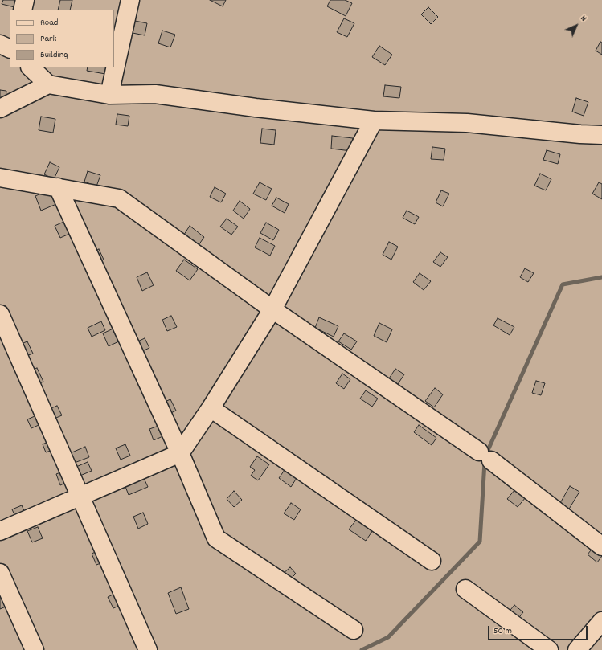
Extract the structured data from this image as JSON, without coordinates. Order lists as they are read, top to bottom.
{
  "legend": ["Road", "Park", "Building"],
  "scale_bar": "50 m",
  "north": "top right"
}
